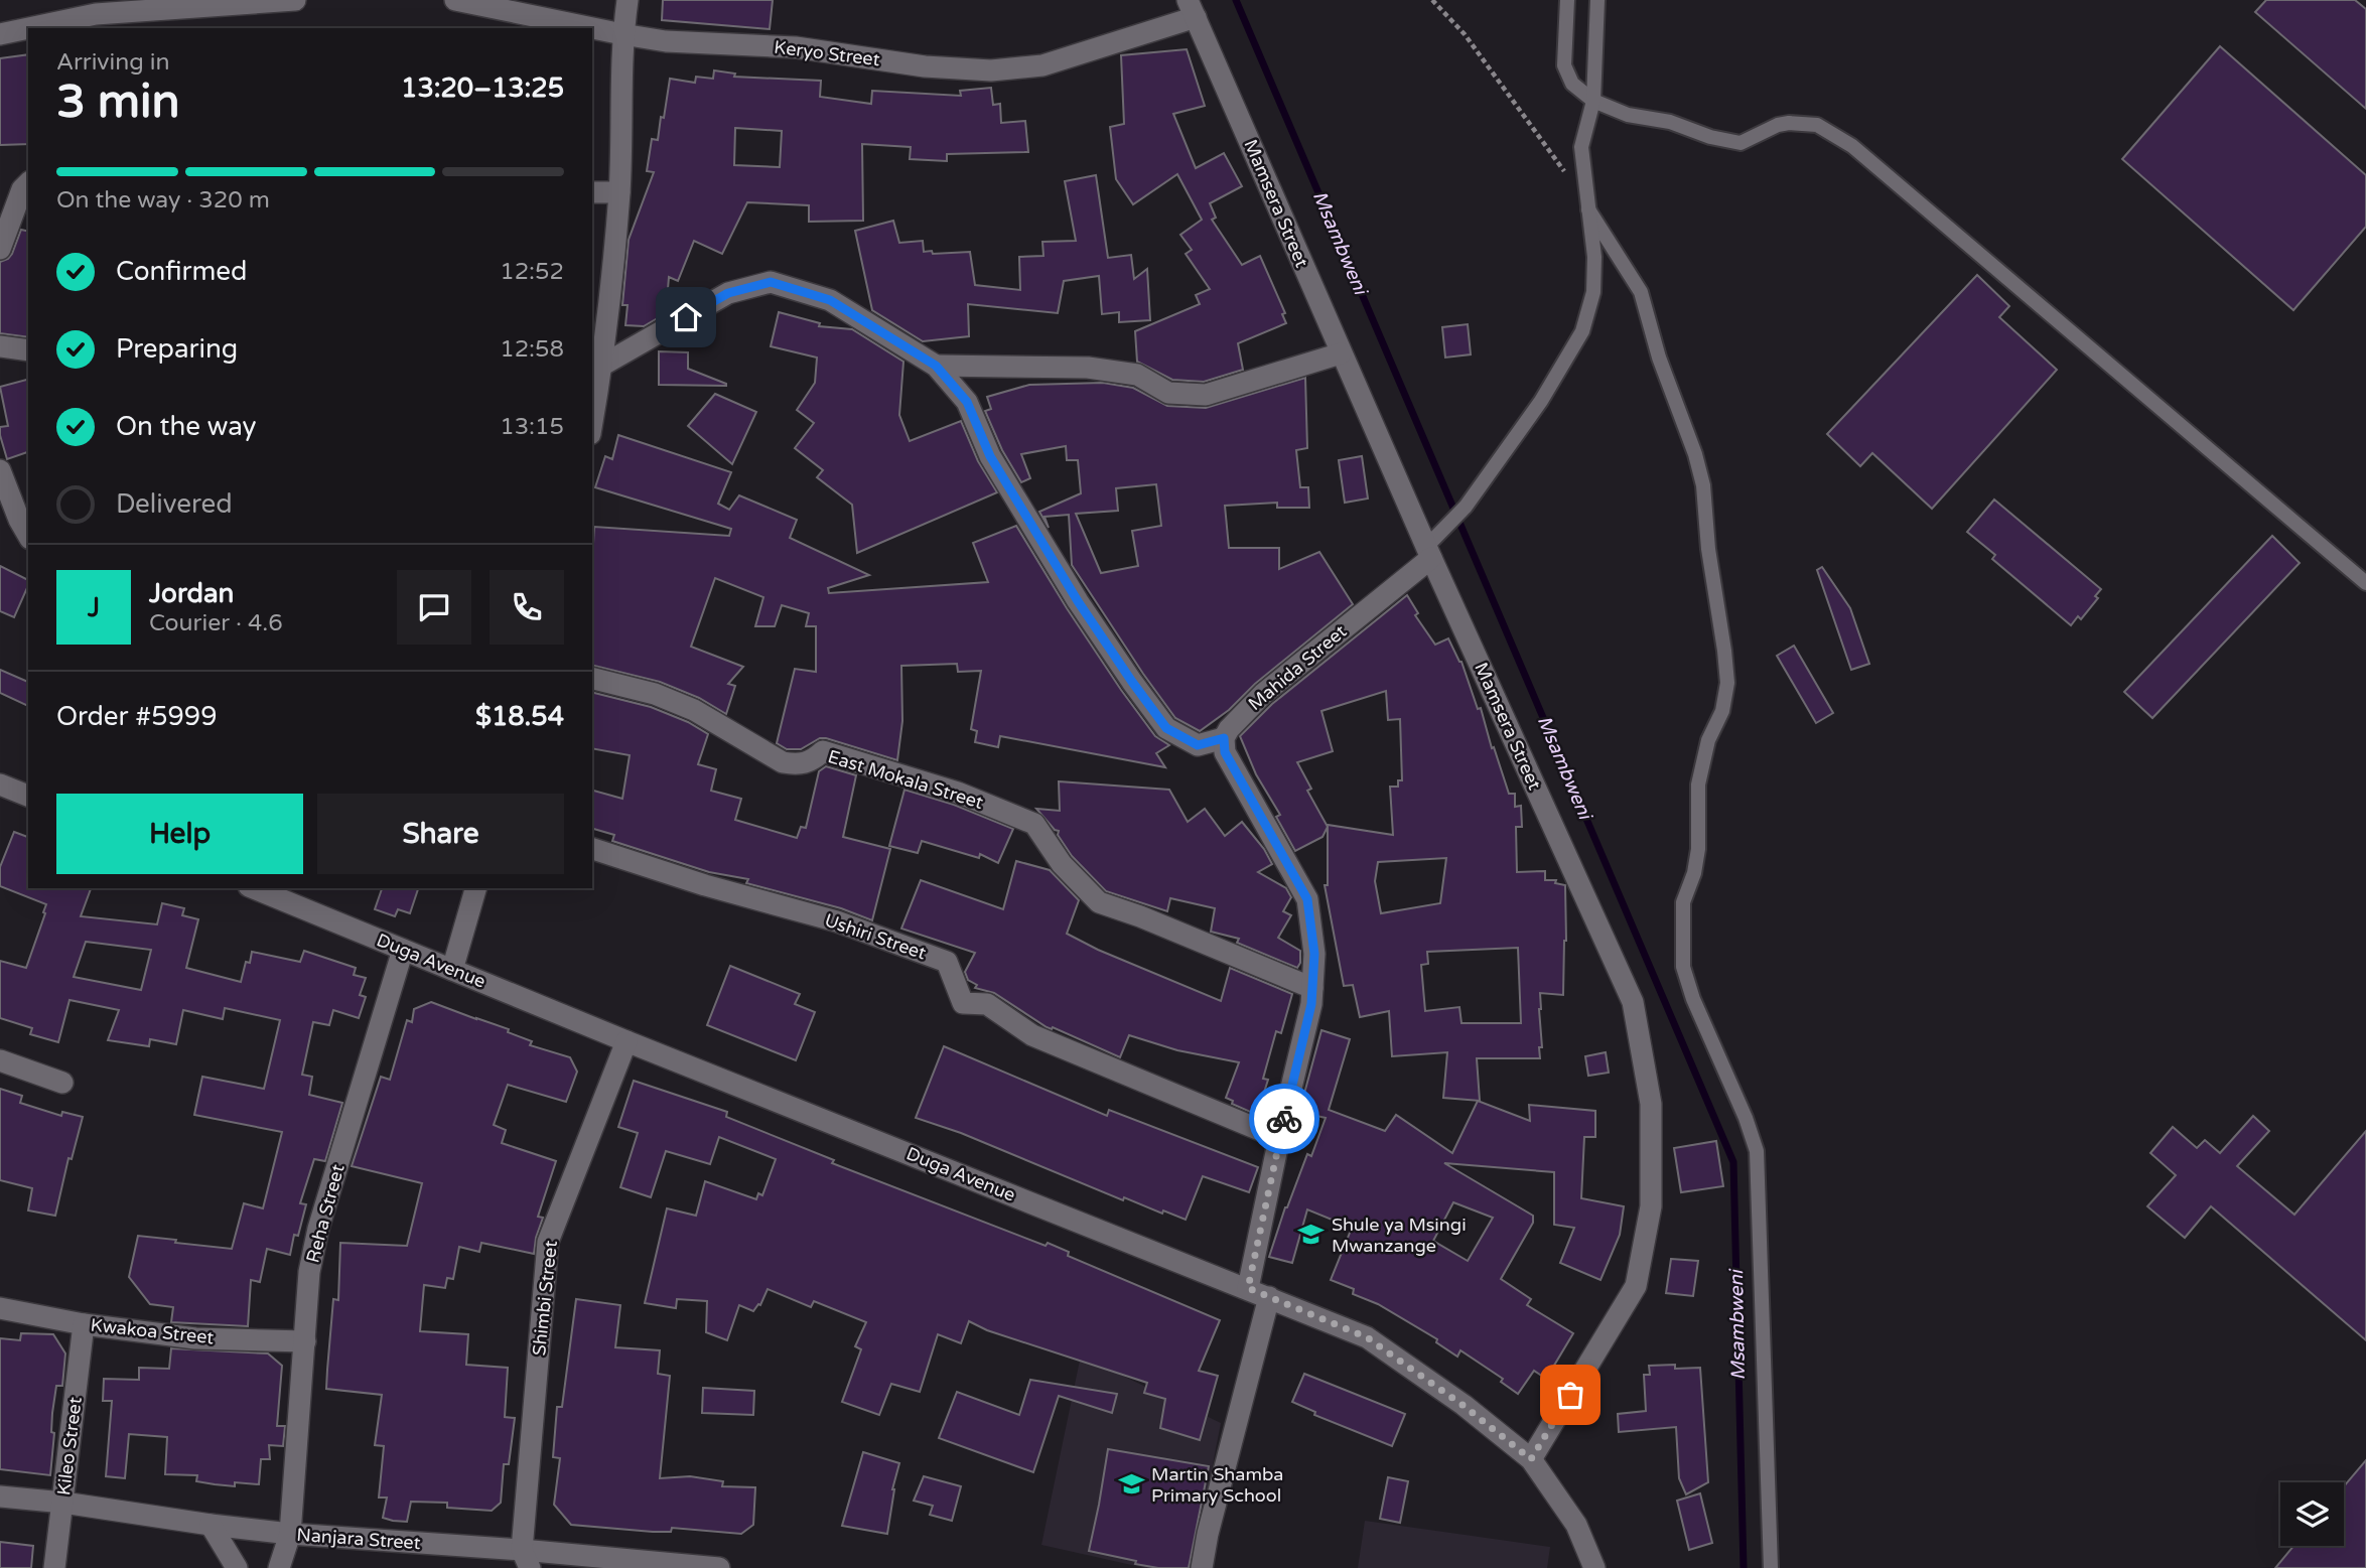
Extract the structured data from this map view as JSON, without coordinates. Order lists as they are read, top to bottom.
{
  "streets": {
    "street": [
      "Keryo Street",
      "Mamsera Street",
      "Mahida Street",
      "East Mokala Street",
      "Ushiri Street",
      "Duga Avenue",
      "Reha Street",
      "Shimbi Street",
      "Kwakoa Street",
      "Kileo Street",
      "Nanjara Street"
    ]
  },
  "crossings": [
    ["Keryo Street", "Mamsera Street"],
    ["Mamsera Street", "Mahida Street"],
    ["Mamsera Street", "Duga Avenue"],
    ["Duga Avenue", "Reha Street"],
    ["Duga Avenue", "Shimbi Street"],
    ["Reha Street", "Kwakoa Street"],
    ["Reha Street", "Nanjara Street"],
    ["Shimbi Street", "Nanjara Street"],
    ["Kwakoa Street", "Kileo Street"],
    ["Kileo Street", "Nanjara Street"]
  ],
  "water": ["Msambweni"],
  "places": {
    "school or university": ["Shule ya Msingi Mwanzange", "Martin Shamba Primary School"]
  },
  "page": {
    "heading": ["3 min", "Arriving in", "13:20–13:25"],
    "panel": [
      "Jordan",
      "Courier · 4.6",
      "Order #5999",
      "$18.54"
    ],
    "bar": "On the way · 320 m",
    "list": [
      ["Confirmed", "12:52"],
      ["Preparing", "12:58"],
      ["On the way", "13:15"],
      "Delivered"
    ],
    "round": "J",
    "buttons": ["Help", "Share"]
  }
}
